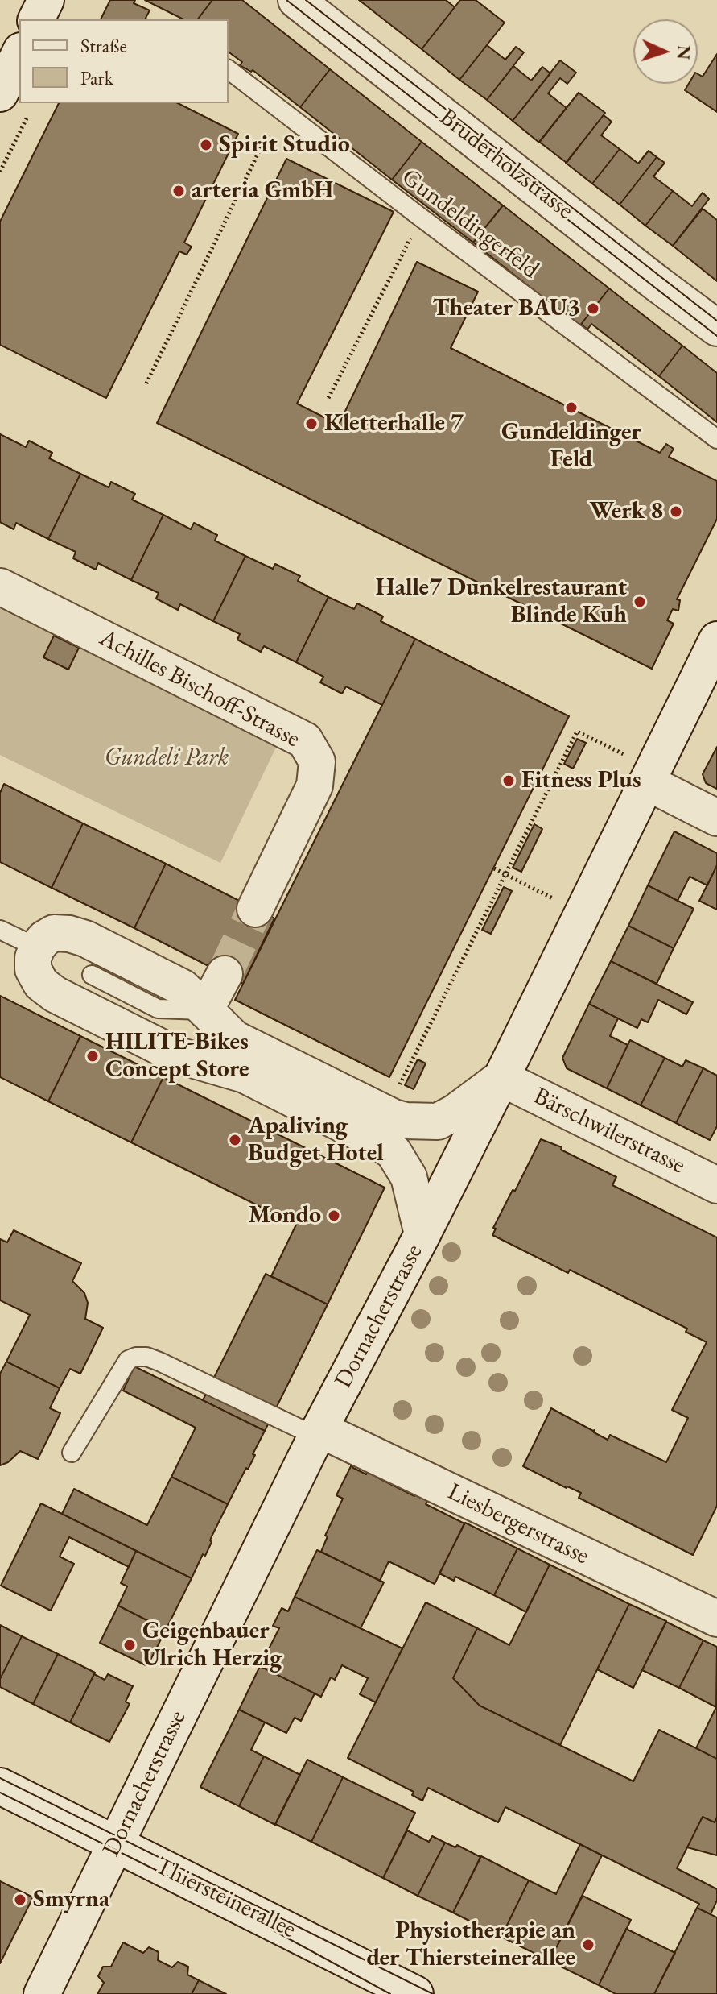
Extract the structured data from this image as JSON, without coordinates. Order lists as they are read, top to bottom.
{
  "streets": {
    "street": [
      "Bruderholzstrasse",
      "Achilles Bischoff-Strasse",
      "Bärschwilerstrasse",
      "Dornacherstrasse",
      "Liesbergerstrasse",
      "Thiersteinerallee"
    ],
    "lane": ["Gundeldingerfeld"]
  },
  "crossings": [
    ["Bärschwilerstrasse", "Dornacherstrasse"],
    ["Dornacherstrasse", "Liesbergerstrasse"],
    ["Dornacherstrasse", "Thiersteinerallee"]
  ],
  "parks": ["Gundeli Park"],
  "places": [
    "Spirit Studio",
    "arteria GmbH",
    "Theater BAU3",
    "Gundeldinger Feld",
    "Kletterhalle 7",
    "Werk 8",
    "Halle7 Dunkelrestaurant Blinde Kuh",
    "Fitness Plus",
    "HILITE-Bikes Concept Store",
    "Apaliving Budget Hotel",
    "Mondo",
    "Geigenbauer Ulrich Herzig",
    "Smyrna",
    "Physiotherapie an der Thiersteinerallee"
  ],
  "legend": ["Straße", "Park"],
  "north": "right"
}
